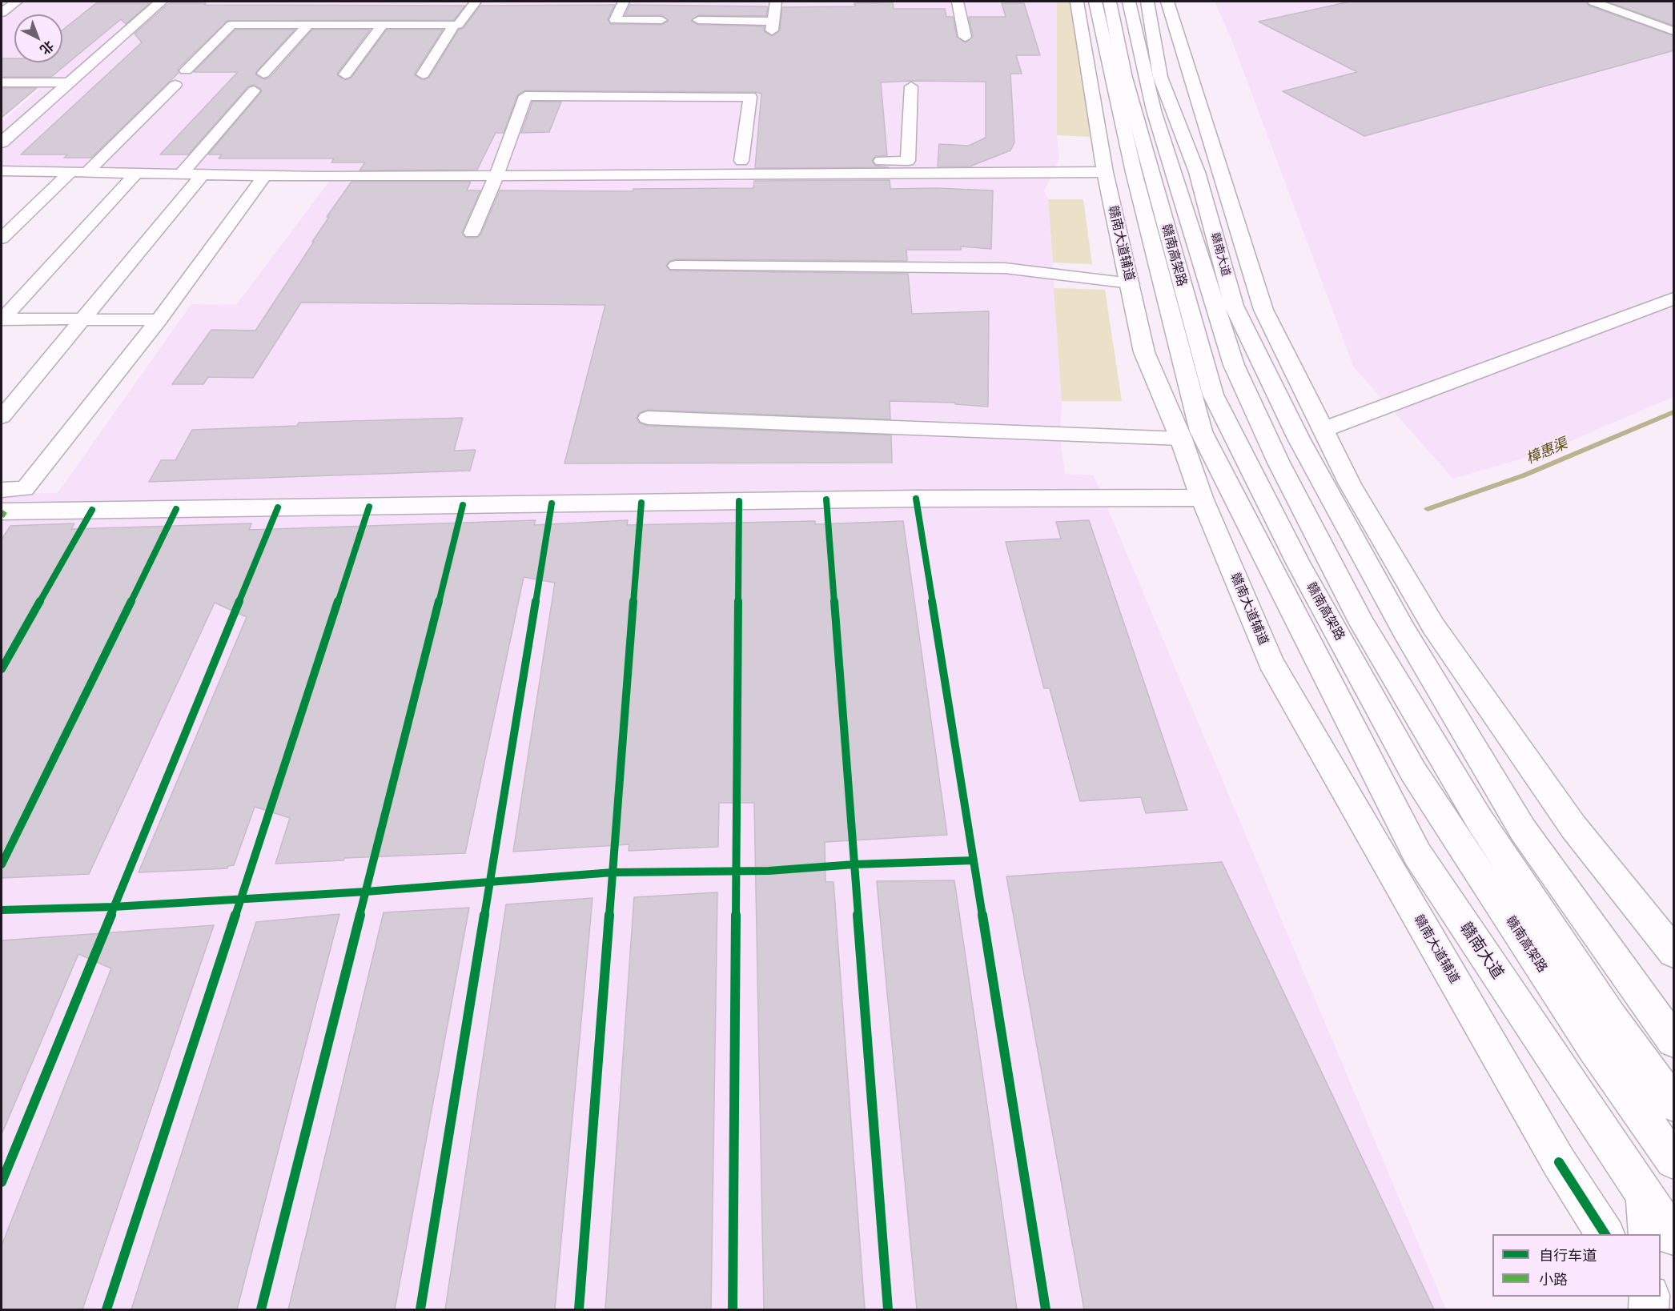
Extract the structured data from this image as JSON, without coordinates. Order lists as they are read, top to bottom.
{
  "streets": {
    "main road": ["赣南大道辅道", "赣南大道", "赣南高架路"]
  },
  "water": ["樟惠渠"],
  "legend": ["自行车道", "小路"],
  "north": "bottom right"
}
